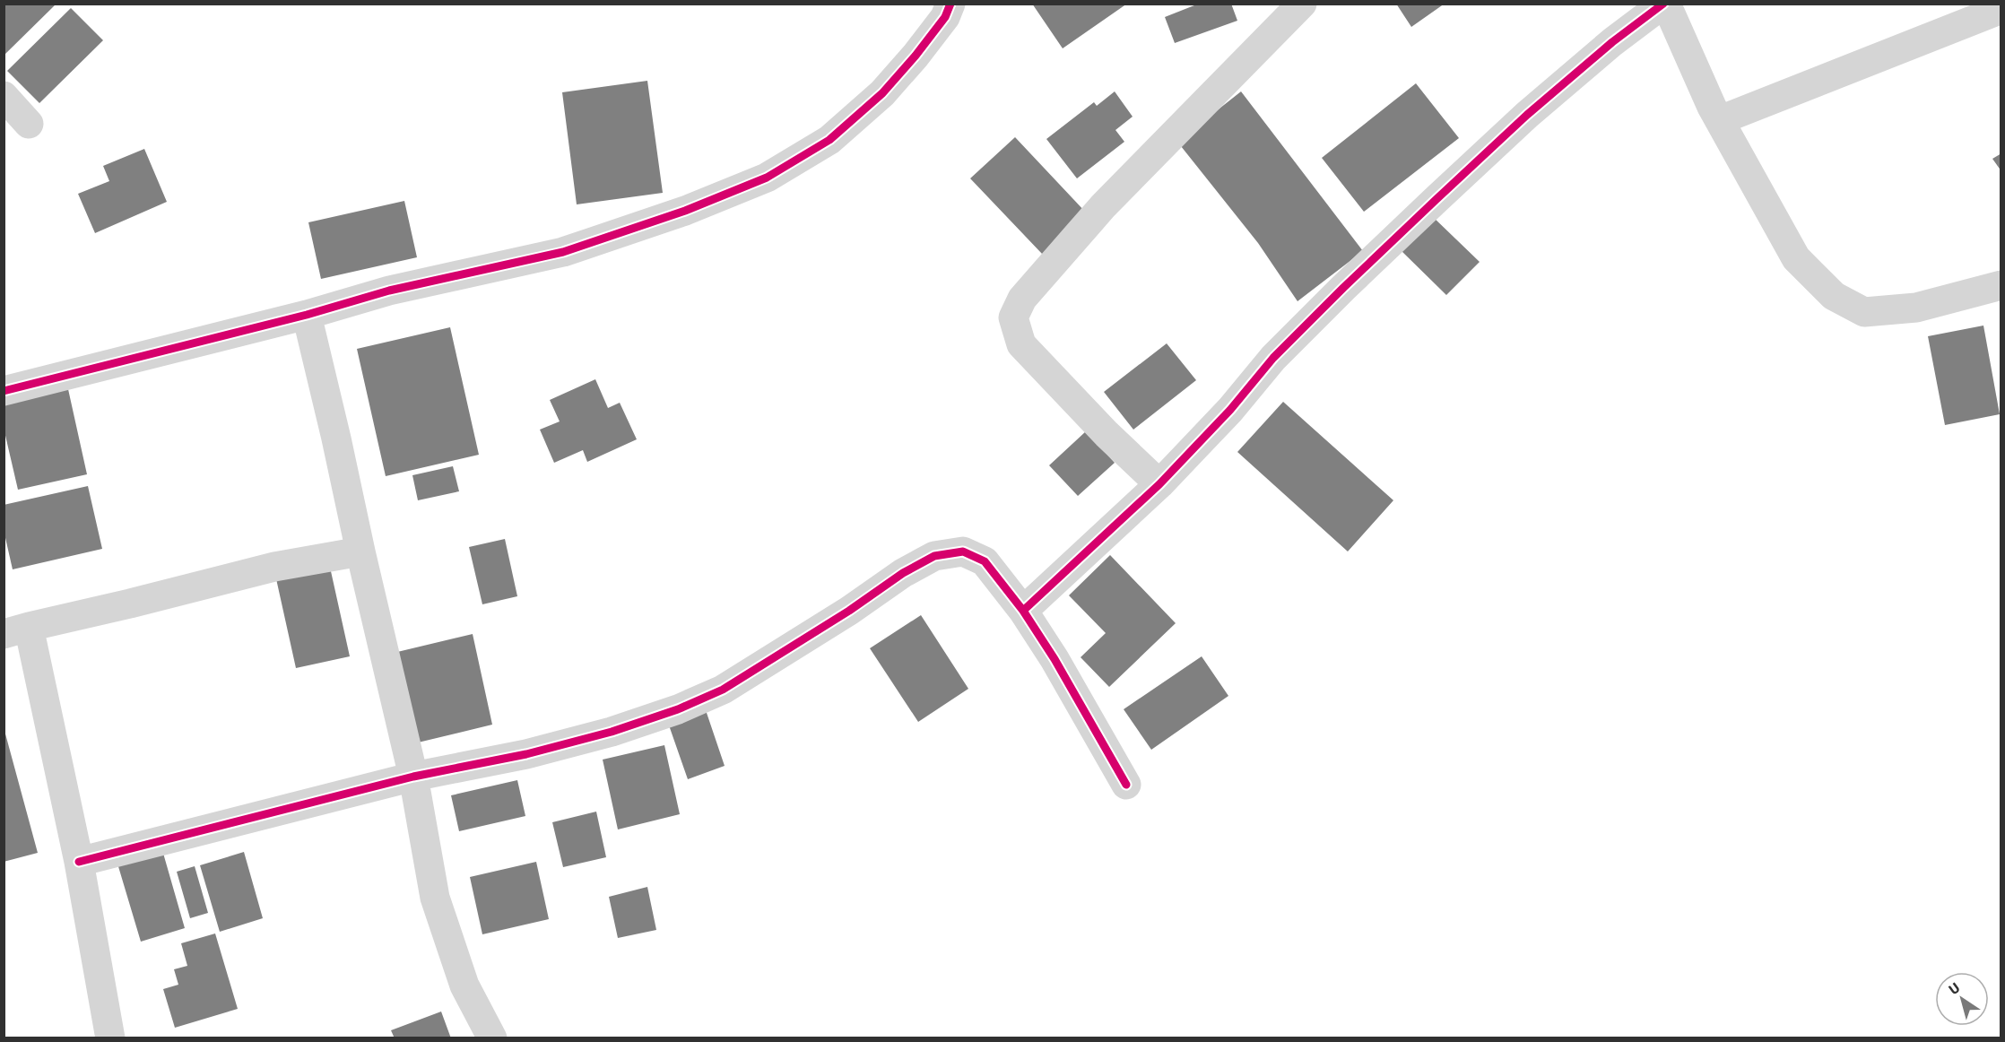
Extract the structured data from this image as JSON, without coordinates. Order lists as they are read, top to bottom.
{
  "north": "top left"
}
